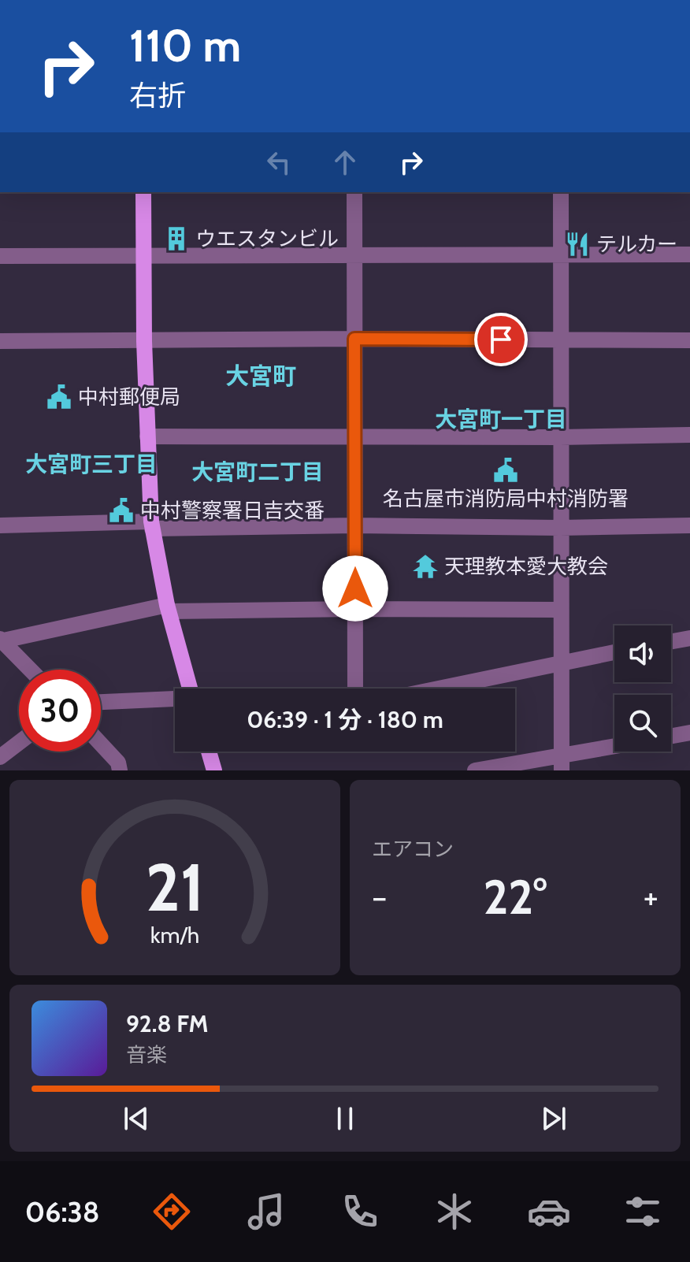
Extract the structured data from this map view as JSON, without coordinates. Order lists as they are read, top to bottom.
{
  "districts": [
    "大宮町",
    "大宮町一丁目",
    "大宮町三丁目",
    "大宮町二丁目"
  ],
  "places": {
    "building": ["ウエスタンビル"],
    "restaurant": ["テルカー"],
    "public building": ["中村郵便局", "名古屋市消防局中村消防署", "中村警察署日吉交番"],
    "temple": ["天理教本愛大教会"]
  },
  "page": {
    "turn": ["110 m", "右折"],
    "limit": "30",
    "trip": "06:39 · 1 分 · 180 m",
    "tile": "エアコン",
    "heat": ["−", "22°", "+"],
    "song": ["92.8 FM", "音楽"],
    "tabs": "06:38",
    "gauge": ["21", "km/h"]
  }
}
